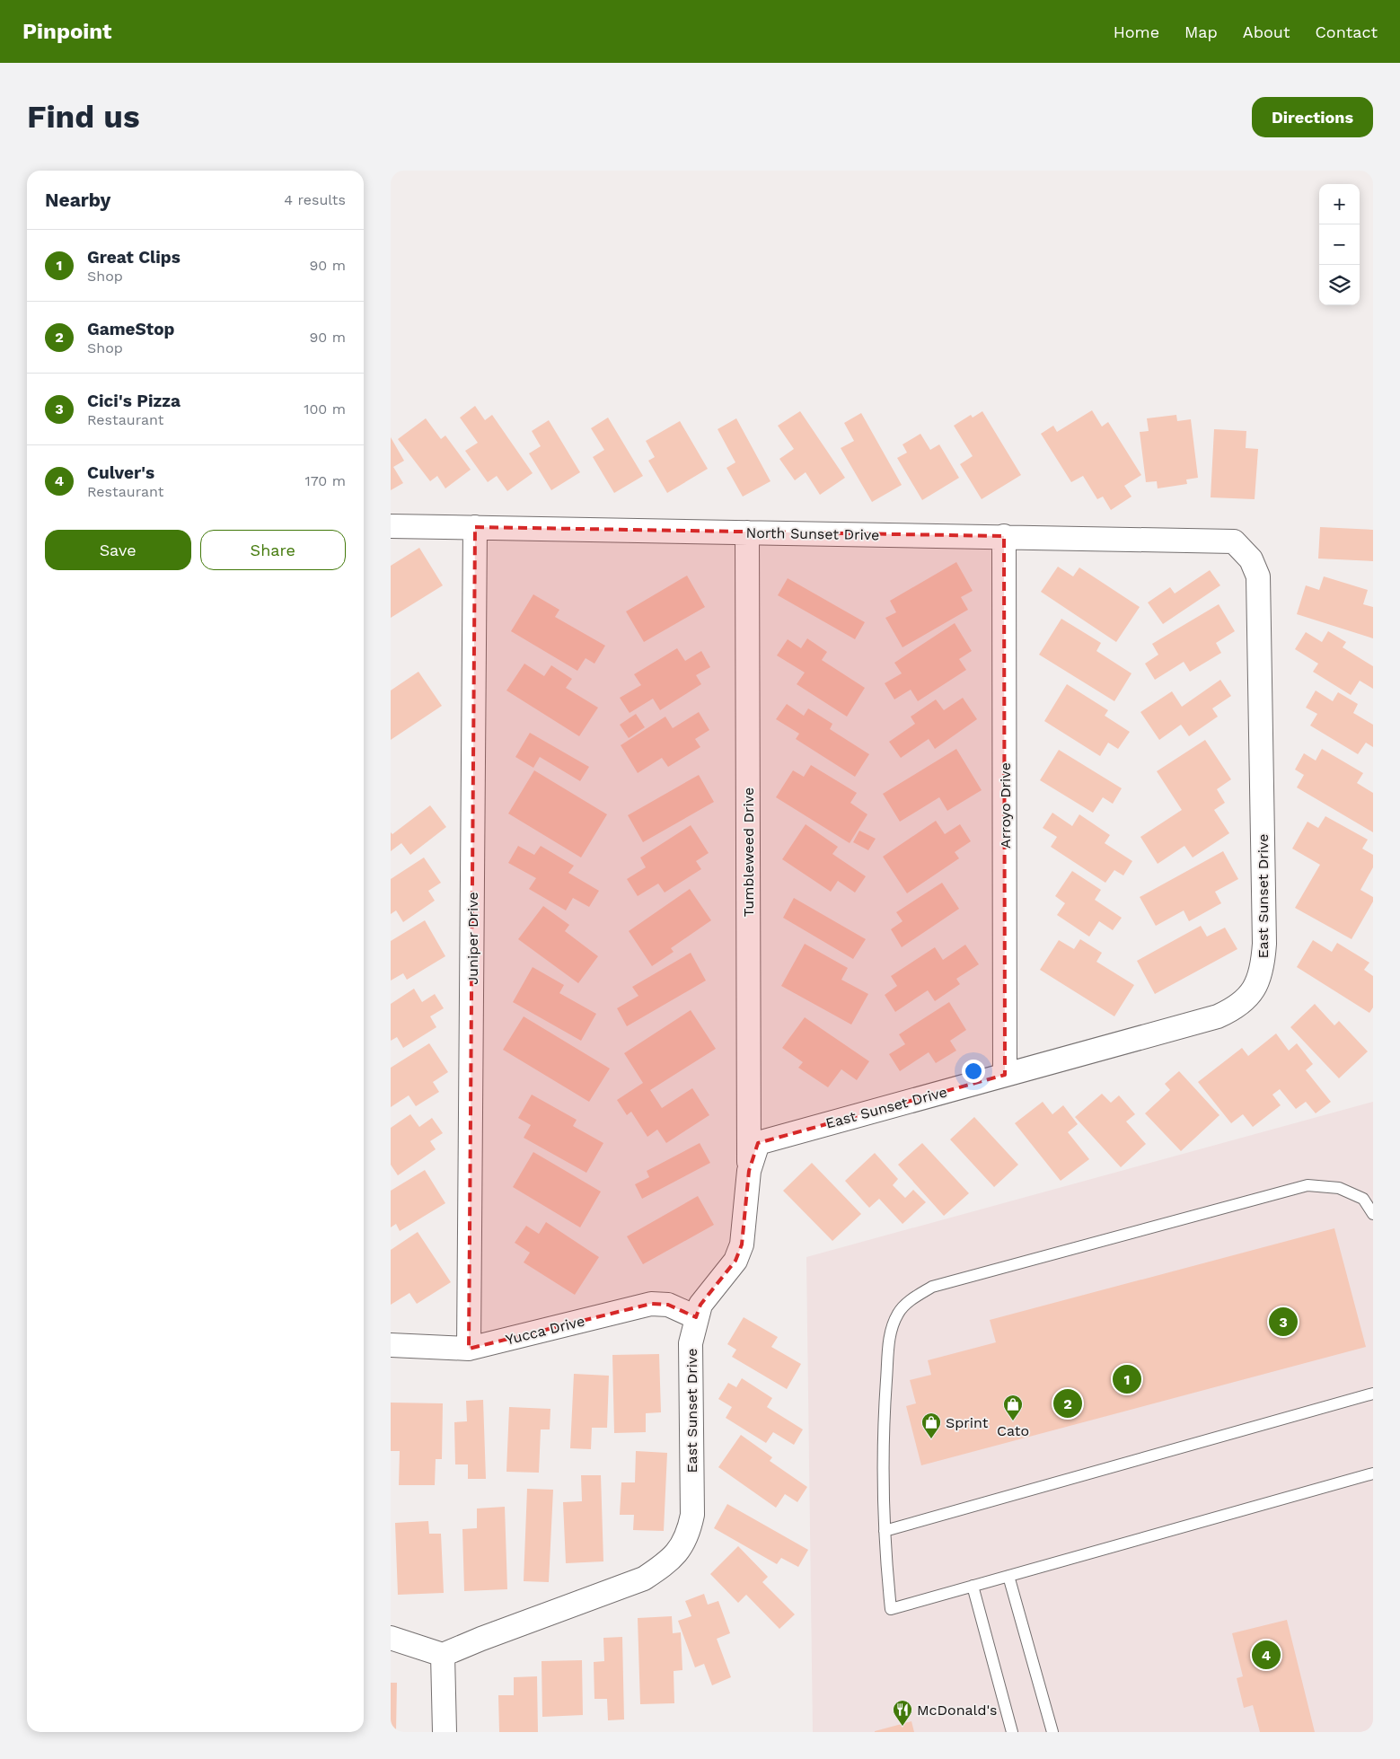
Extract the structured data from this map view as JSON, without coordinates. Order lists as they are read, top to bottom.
{
  "streets": {
    "street": [
      "North Sunset Drive",
      "Arroyo Drive",
      "Tumbleweed Drive",
      "East Sunset Drive",
      "Juniper Drive",
      "Yucca Drive"
    ]
  },
  "crossings": [
    ["North Sunset Drive", "Arroyo Drive"],
    ["North Sunset Drive", "Tumbleweed Drive"],
    ["North Sunset Drive", "East Sunset Drive"],
    ["North Sunset Drive", "Juniper Drive"],
    ["Arroyo Drive", "East Sunset Drive"],
    ["Tumbleweed Drive", "East Sunset Drive"],
    ["East Sunset Drive", "Yucca Drive"],
    ["Juniper Drive", "Yucca Drive"]
  ],
  "places": {
    "shop": ["Cato", "Sprint"],
    "restaurant": ["McDonald's"]
  },
  "page": {
    "header": "Pinpoint",
    "nav": [
      "Home",
      "Map",
      "About",
      "Contact"
    ],
    "buttons": [
      "Directions",
      ["Save", "Share"]
    ],
    "title": "Find us",
    "heading": ["Nearby", "4 results"],
    "map_buttons": ["+", "−"],
    "list": [
      {
        "mark": "1",
        "name": "Great Clips",
        "note": "Shop",
        "value": "90 m"
      },
      {
        "mark": "2",
        "name": "GameStop",
        "note": "Shop",
        "value": "90 m"
      },
      {
        "mark": "3",
        "name": "Cici's Pizza",
        "note": "Restaurant",
        "value": "100 m"
      },
      {
        "mark": "4",
        "name": "Culver's",
        "note": "Restaurant",
        "value": "170 m"
      }
    ],
    "pins": [
      "3",
      "1",
      "2",
      "4"
    ]
  }
}
